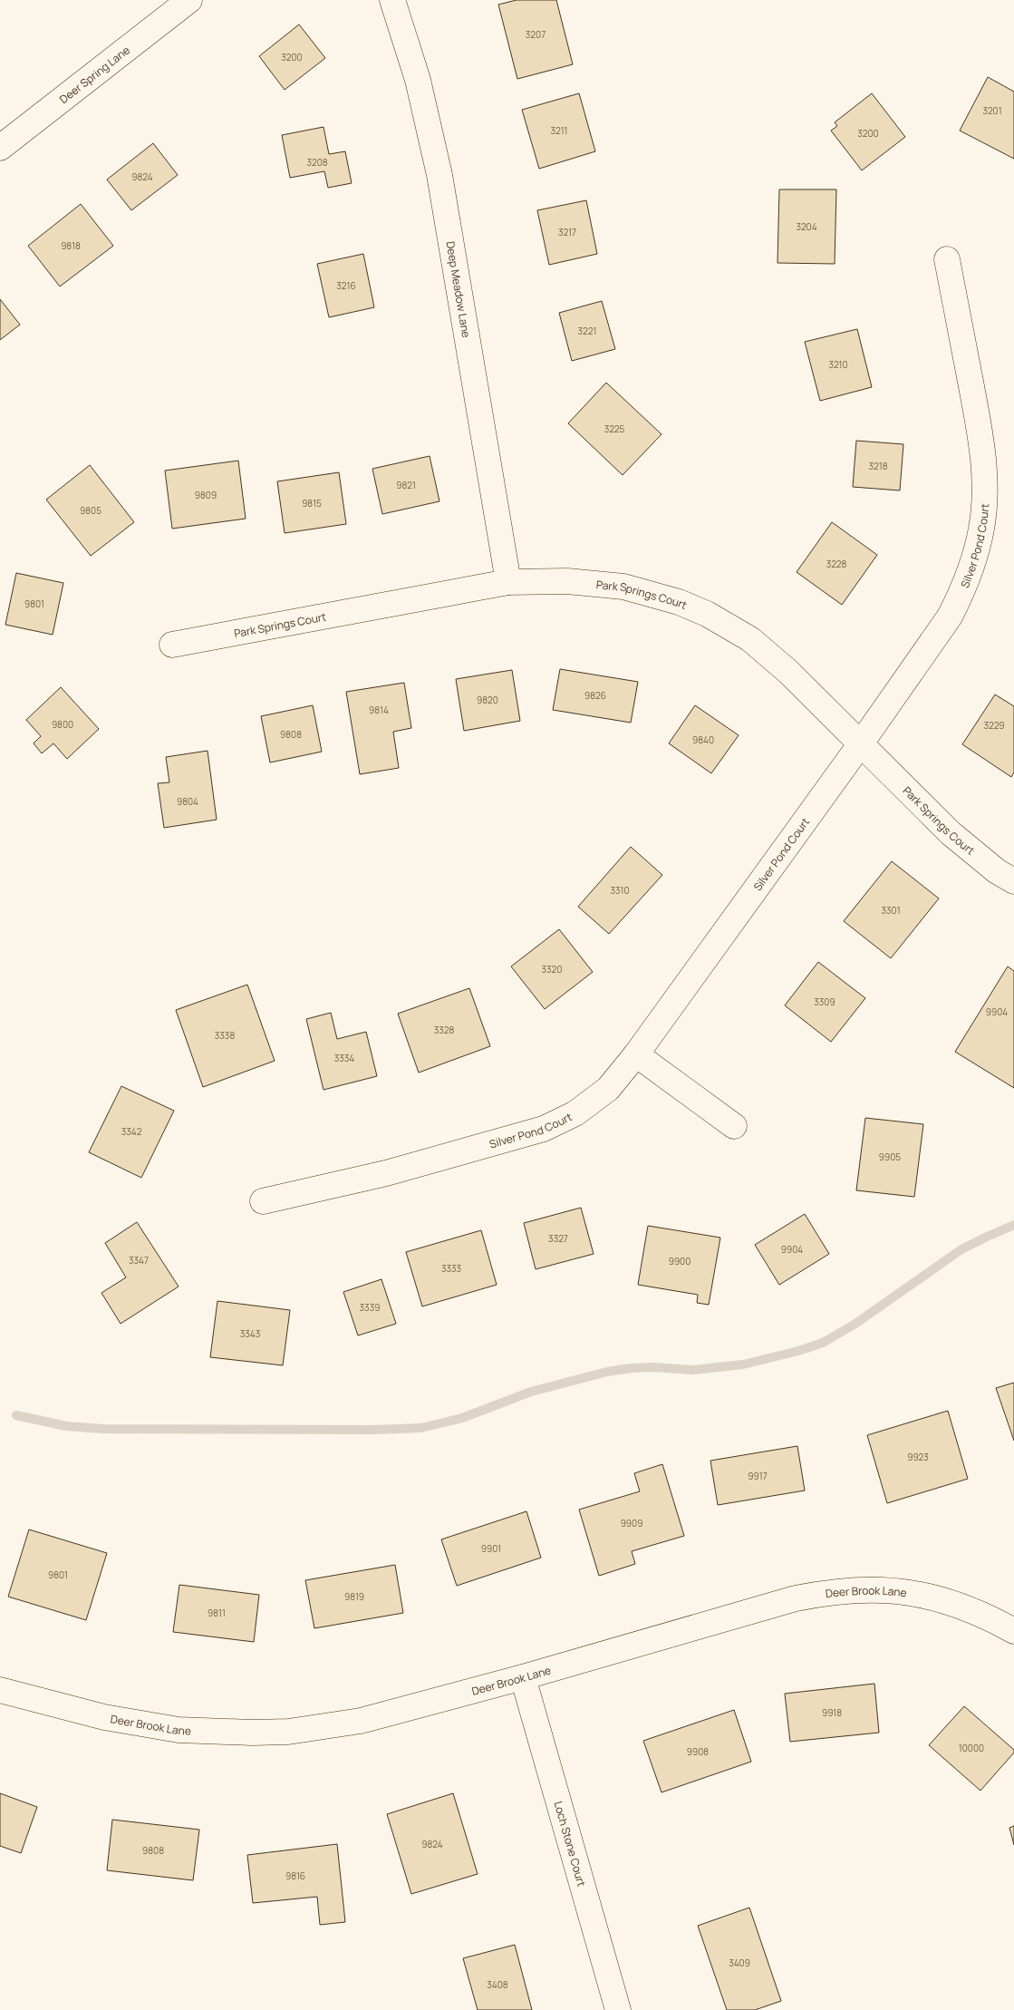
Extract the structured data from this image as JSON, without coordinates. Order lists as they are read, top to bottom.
{
  "streets": {
    "street": [
      "Deer Spring Lane",
      "Deep Meadow Lane",
      "Silver Pond Court",
      "Park Springs Court",
      "Deer Brook Lane",
      "Loch Stone Court"
    ]
  },
  "crossings": [
    ["Deep Meadow Lane", "Park Springs Court"],
    ["Silver Pond Court", "Park Springs Court"],
    ["Deer Brook Lane", "Loch Stone Court"]
  ],
  "house_numbers": [
    "3207",
    "3200",
    "3201",
    "3211",
    "3200",
    "3208",
    "9824",
    "3204",
    "3217",
    "9818",
    "3216",
    "3221",
    "3210",
    "3225",
    "3218",
    "9821",
    "9809",
    "9815",
    "9805",
    "3228",
    "9801",
    "9826",
    "9820",
    "9814",
    "9800",
    "3229",
    "9808",
    "9840",
    "9804",
    "3310",
    "3301",
    "3320",
    "3309",
    "9904",
    "3328",
    "3338",
    "3334",
    "3342",
    "9905",
    "3327",
    "9904",
    "3347",
    "9900",
    "3333",
    "3339",
    "3343",
    "9923",
    "9917",
    "9909",
    "9901",
    "9801",
    "9819",
    "9811",
    "9918",
    "10000",
    "9908",
    "9824",
    "9808",
    "9816",
    "3409",
    "3408"
  ]
}
